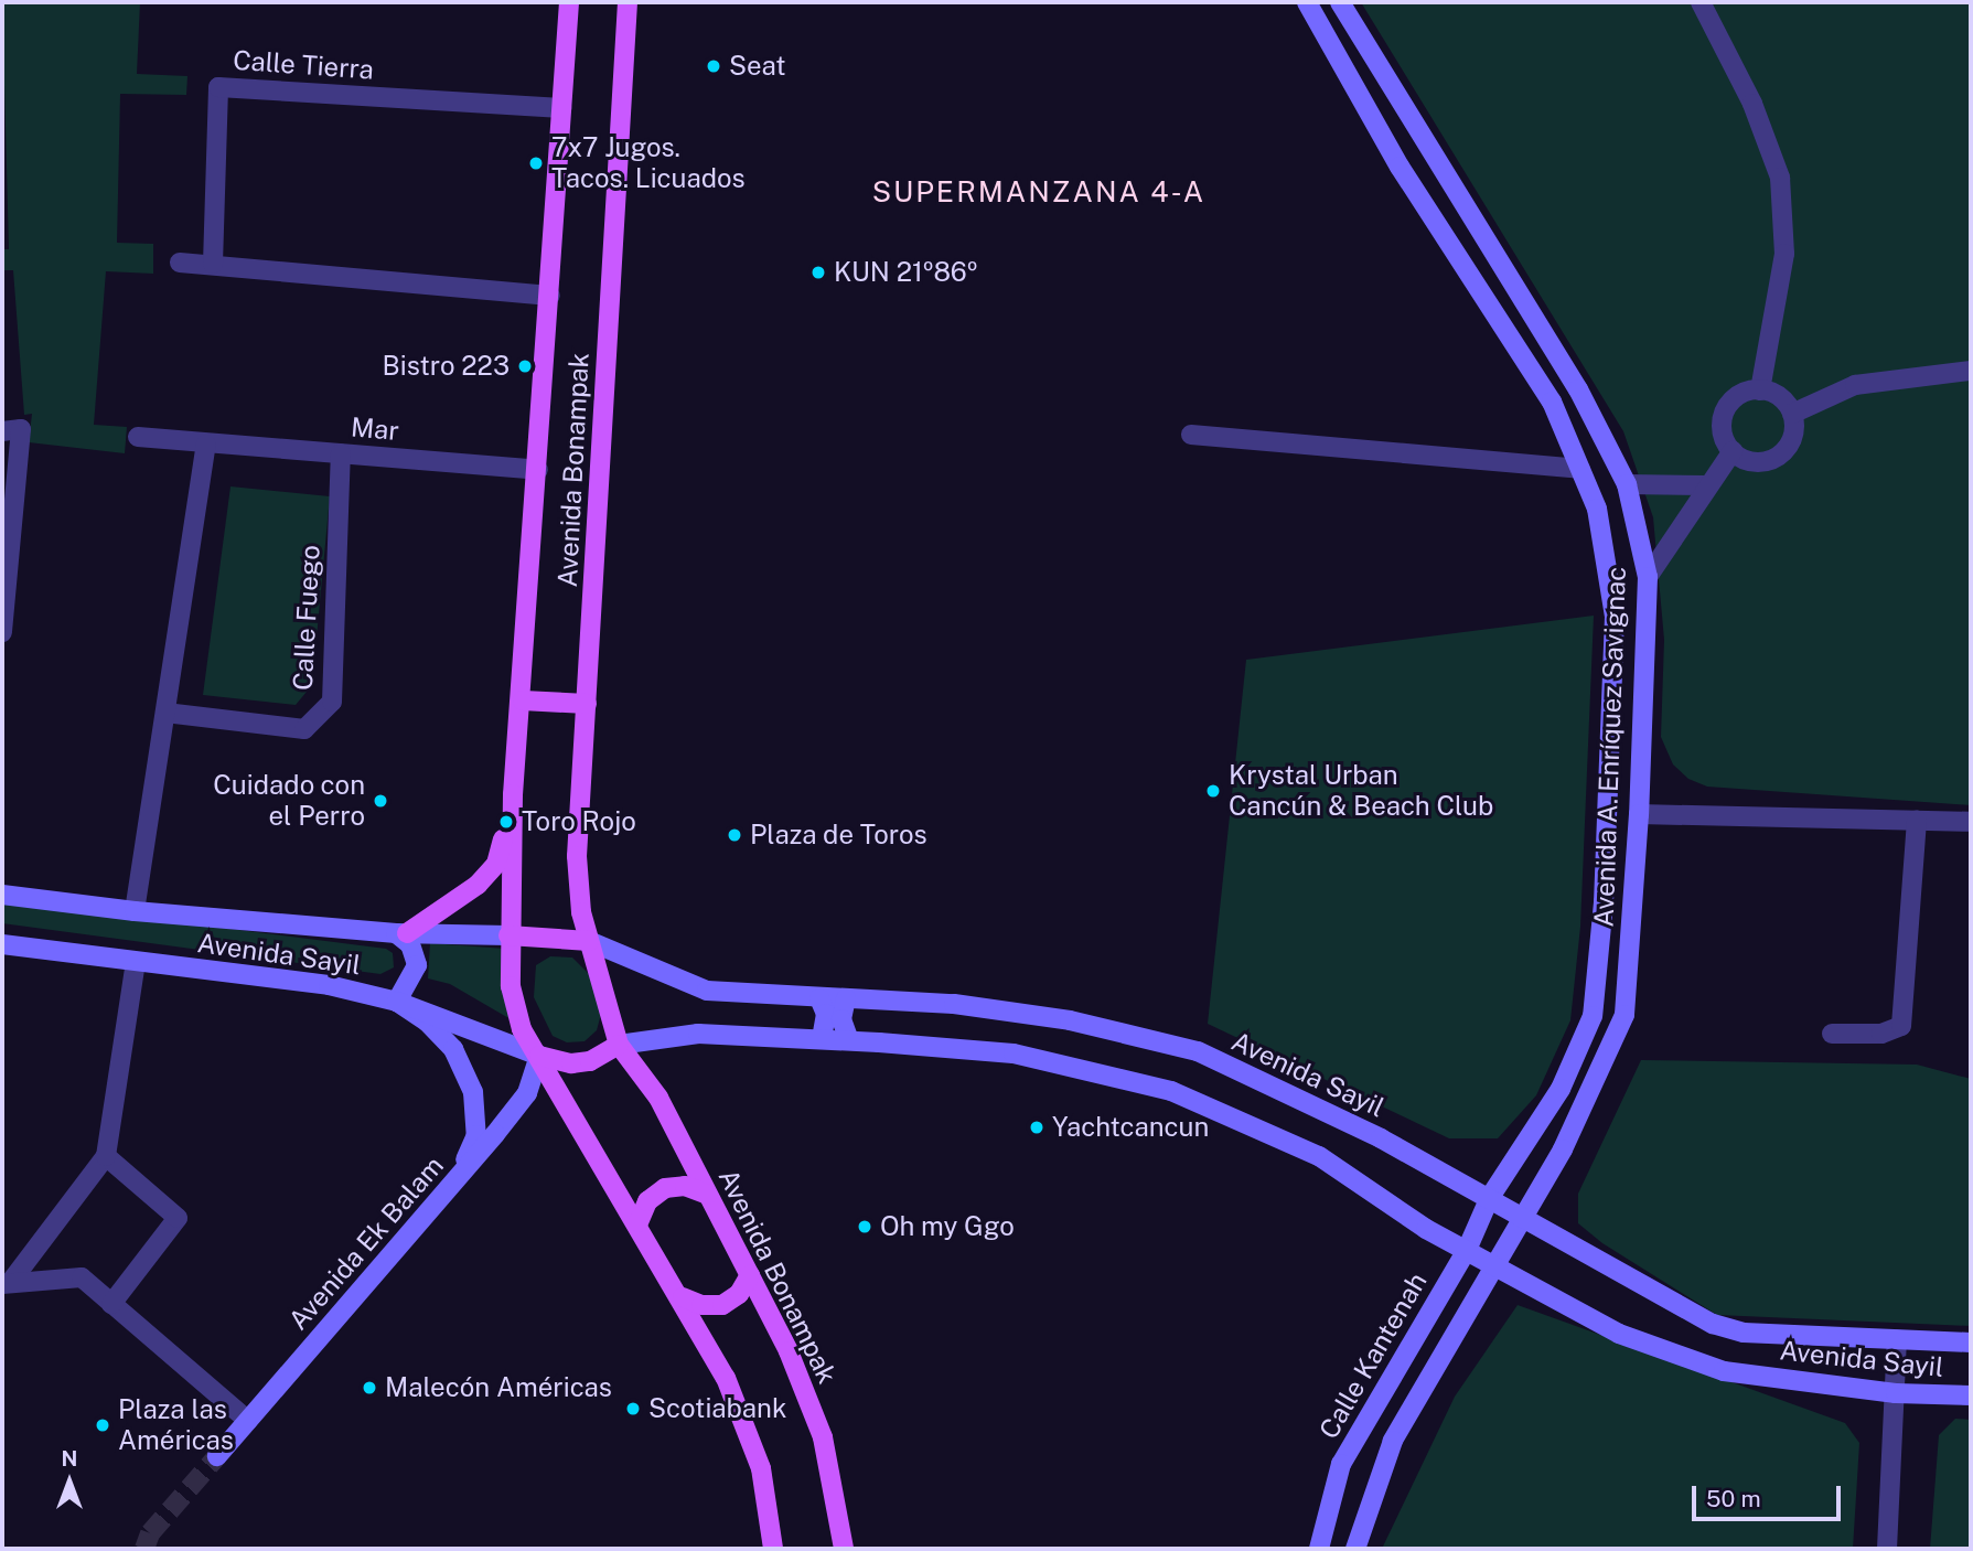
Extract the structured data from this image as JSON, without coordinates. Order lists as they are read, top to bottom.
{
  "streets": {
    "main road": ["Avenida Bonampak"],
    "street": [
      "Calle Tierra",
      "Mar",
      "Calle Fuego",
      "Avenida A. Enríquez Savignac",
      "Avenida Sayil",
      "Avenida Ek Balam",
      "Calle Kantenah"
    ]
  },
  "crossings": [
    ["Calle Tierra", "Avenida Bonampak"],
    ["Mar", "Avenida Bonampak"],
    ["Mar", "Calle Fuego"],
    ["Avenida Bonampak", "Avenida Sayil"],
    ["Avenida Bonampak", "Avenida Ek Balam"],
    ["Avenida A. Enríquez Savignac", "Avenida Sayil"],
    ["Avenida A. Enríquez Savignac", "Calle Kantenah"],
    ["Avenida Sayil", "Avenida Ek Balam"],
    ["Avenida Sayil", "Calle Kantenah"]
  ],
  "districts": ["SUPERMANZANA 4-A"],
  "places": [
    "Seat",
    "7x7 Jugos. Tacos. Licuados",
    "KUN 21º86º",
    "Bistro 223",
    "Krystal Urban Cancún & Beach Club",
    "Cuidado con el Perro",
    "Toro Rojo",
    "Plaza de Toros",
    "Yachtcancun",
    "Oh my Ggo",
    "Malecón Américas",
    "Scotiabank",
    "Plaza las Américas"
  ],
  "scale_bar": "50 m",
  "north": "top"
}
